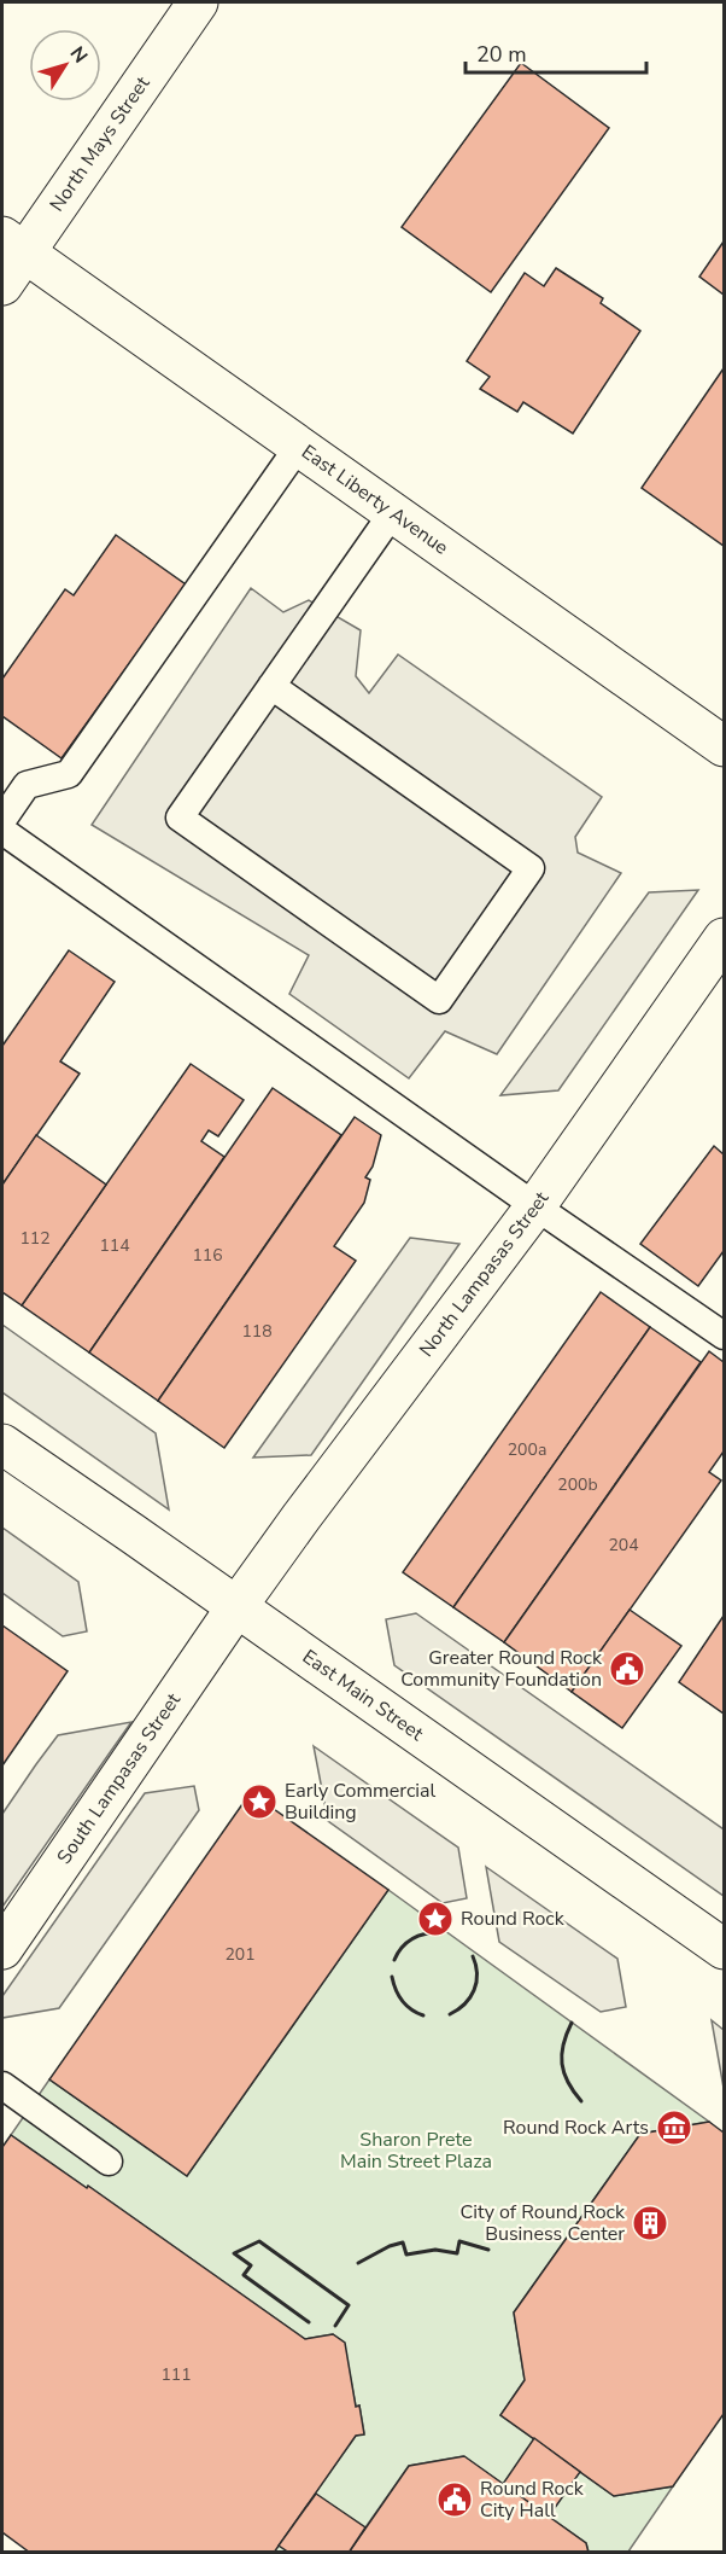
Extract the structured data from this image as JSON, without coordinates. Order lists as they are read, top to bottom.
{
  "streets": {
    "street": [
      "North Mays Street",
      "East Liberty Avenue",
      "North Lampasas Street",
      "East Main Street",
      "South Lampasas Street"
    ]
  },
  "crossings": [
    ["North Mays Street", "East Liberty Avenue"],
    ["North Lampasas Street", "East Main Street"],
    ["North Lampasas Street", "South Lampasas Street"],
    ["East Main Street", "South Lampasas Street"]
  ],
  "parks": ["Sharon Prete Main Street Plaza"],
  "places": {
    "public building": ["Greater Round Rock Community Foundation", "Round Rock City Hall"],
    "place": ["Early Commercial Building", "Round Rock"],
    "museum": ["Round Rock Arts"],
    "building": ["City of Round Rock Business Center"]
  },
  "house_numbers": [
    "112",
    "114",
    "116",
    "118",
    "200a",
    "200b",
    "204",
    "201",
    "111"
  ],
  "scale_bar": "20 m",
  "north": "top right"
}
